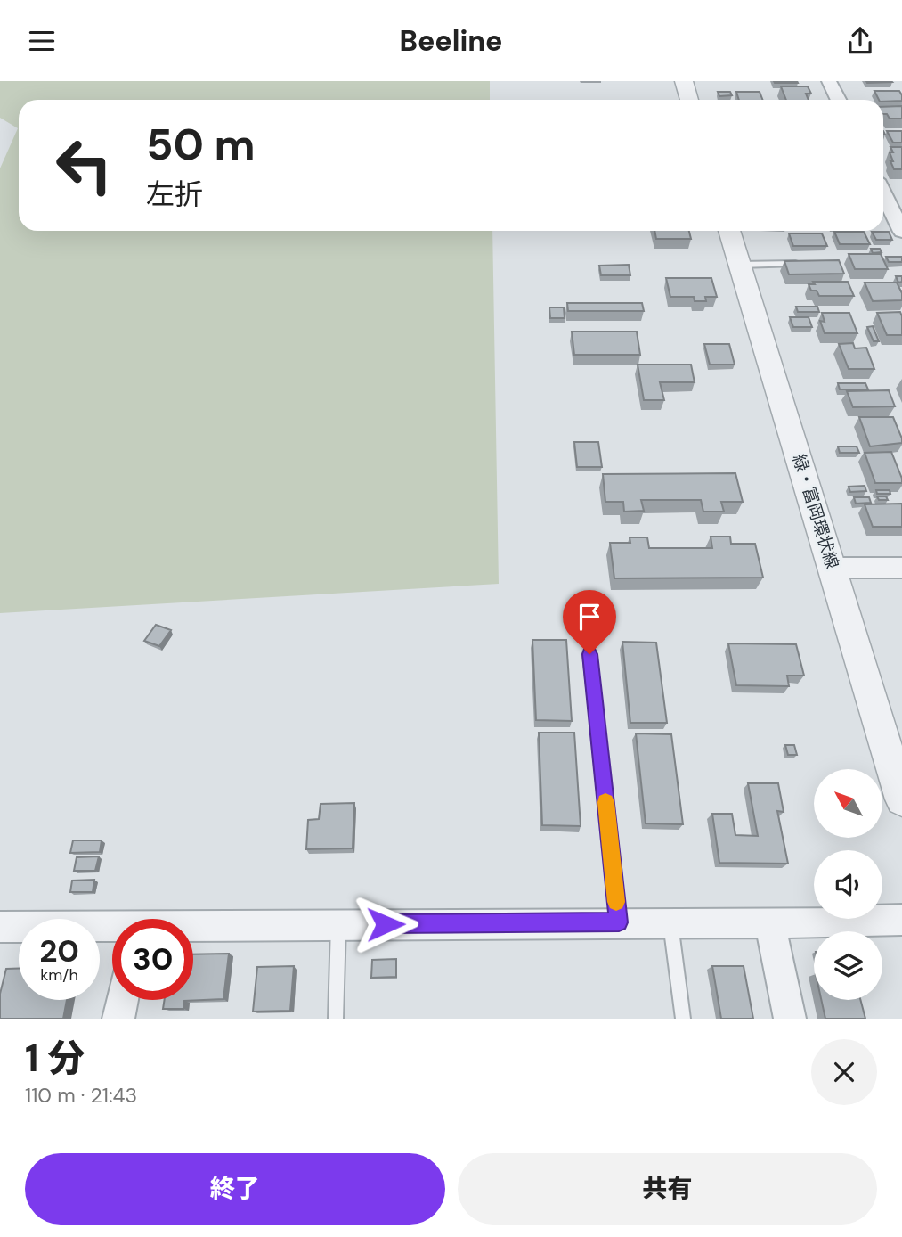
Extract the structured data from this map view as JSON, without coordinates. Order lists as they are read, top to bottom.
{
  "streets": {
    "street": ["緑・富岡環状線"]
  },
  "north": "top left",
  "page": {
    "header": "Beeline",
    "turn": ["50 m", "左折"],
    "speed": "20 km/h",
    "limit": "30",
    "heading": ["1 分", "110 m · 21:43"],
    "buttons": ["終了", "共有"]
  }
}
